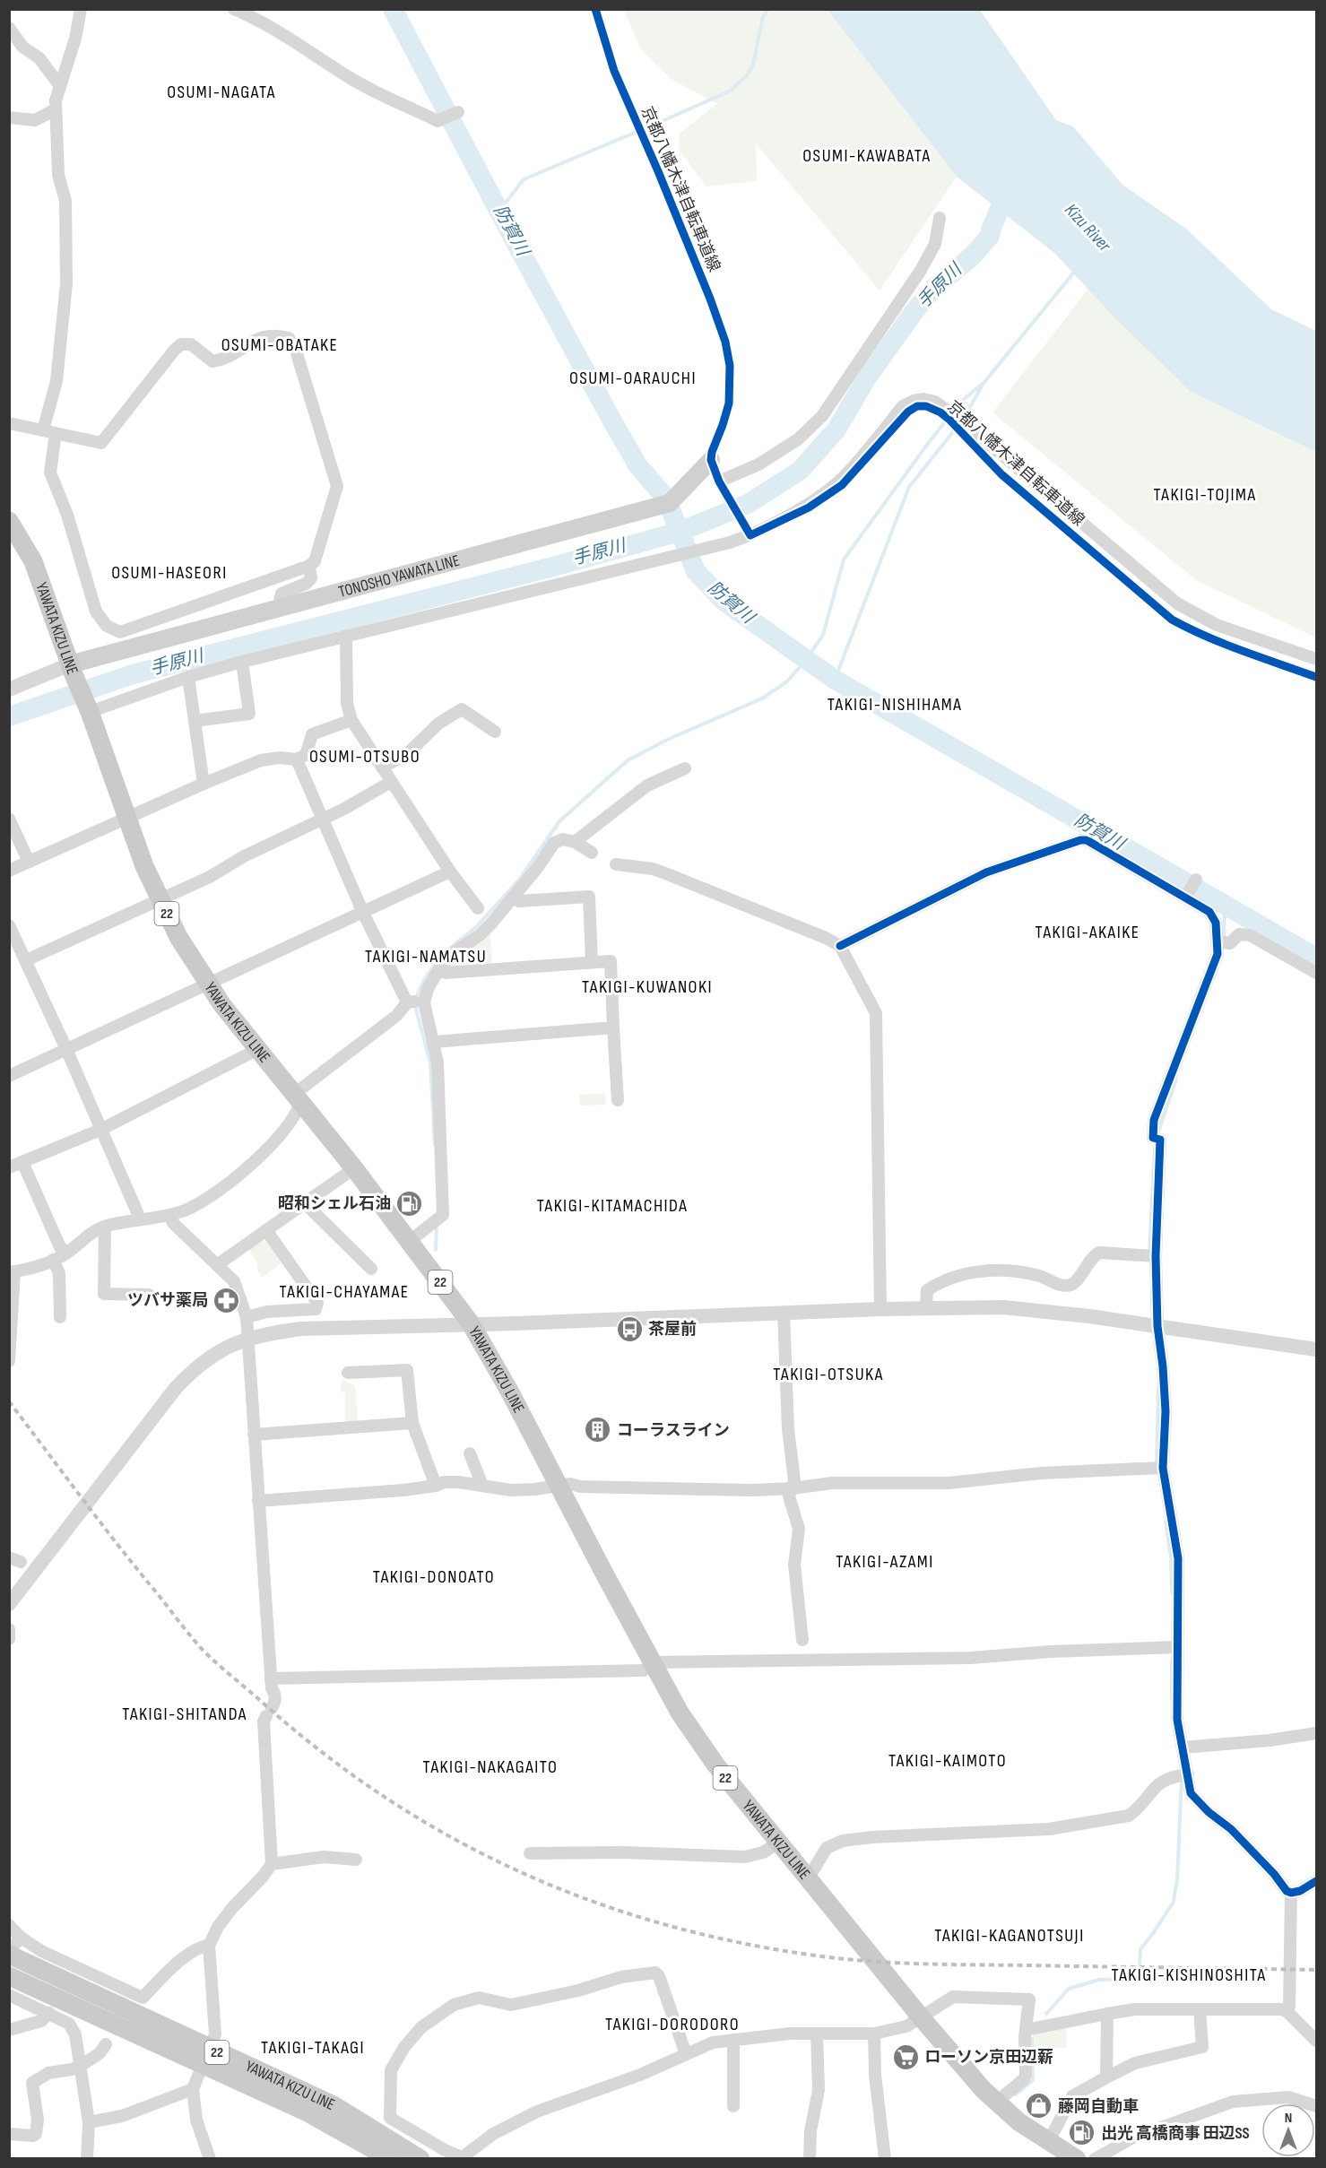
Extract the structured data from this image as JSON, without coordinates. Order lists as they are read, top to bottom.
{
  "streets": {
    "main road": ["TONOSHO YAWATA LINE", "YAWATA KIZU LINE", "22"],
    "cycle path": ["京都八幡木津自転車道線"]
  },
  "crossings": [
    ["TONOSHO YAWATA LINE", "YAWATA KIZU LINE"]
  ],
  "districts": [
    "OSUMI-NAGATA",
    "OSUMI-KAWABATA",
    "OSUMI-OBATAKE",
    "OSUMI-OARAUCHI",
    "TAKIGI-TOJIMA",
    "OSUMI-HASEORI",
    "TAKIGI-NISHIHAMA",
    "OSUMI-OTSUBO",
    "TAKIGI-AKAIKE",
    "TAKIGI-NAMATSU",
    "TAKIGI-KUWANOKI",
    "TAKIGI-KITAMACHIDA",
    "TAKIGI-CHAYAMAE",
    "TAKIGI-OTSUKA",
    "TAKIGI-AZAMI",
    "TAKIGI-DONOATO",
    "TAKIGI-SHITANDA",
    "TAKIGI-KAIMOTO",
    "TAKIGI-NAKAGAITO",
    "TAKIGI-KAGANOTSUJI",
    "TAKIGI-KISHINOSHITA",
    "TAKIGI-DORODORO",
    "TAKIGI-TAKAGI"
  ],
  "water": ["Kizu River", "防賀川", "手原川"],
  "places": {
    "fuel station": ["昭和シェル石油", "出光 高橋商事 田辺SS"],
    "pharmacy": ["ツバサ薬局"],
    "bus stop": ["茶屋前"],
    "building": ["コーラスライン"],
    "supermarket": ["ローソン京田辺薪"],
    "shop": ["藤岡自動車"]
  },
  "north": "top"
}
